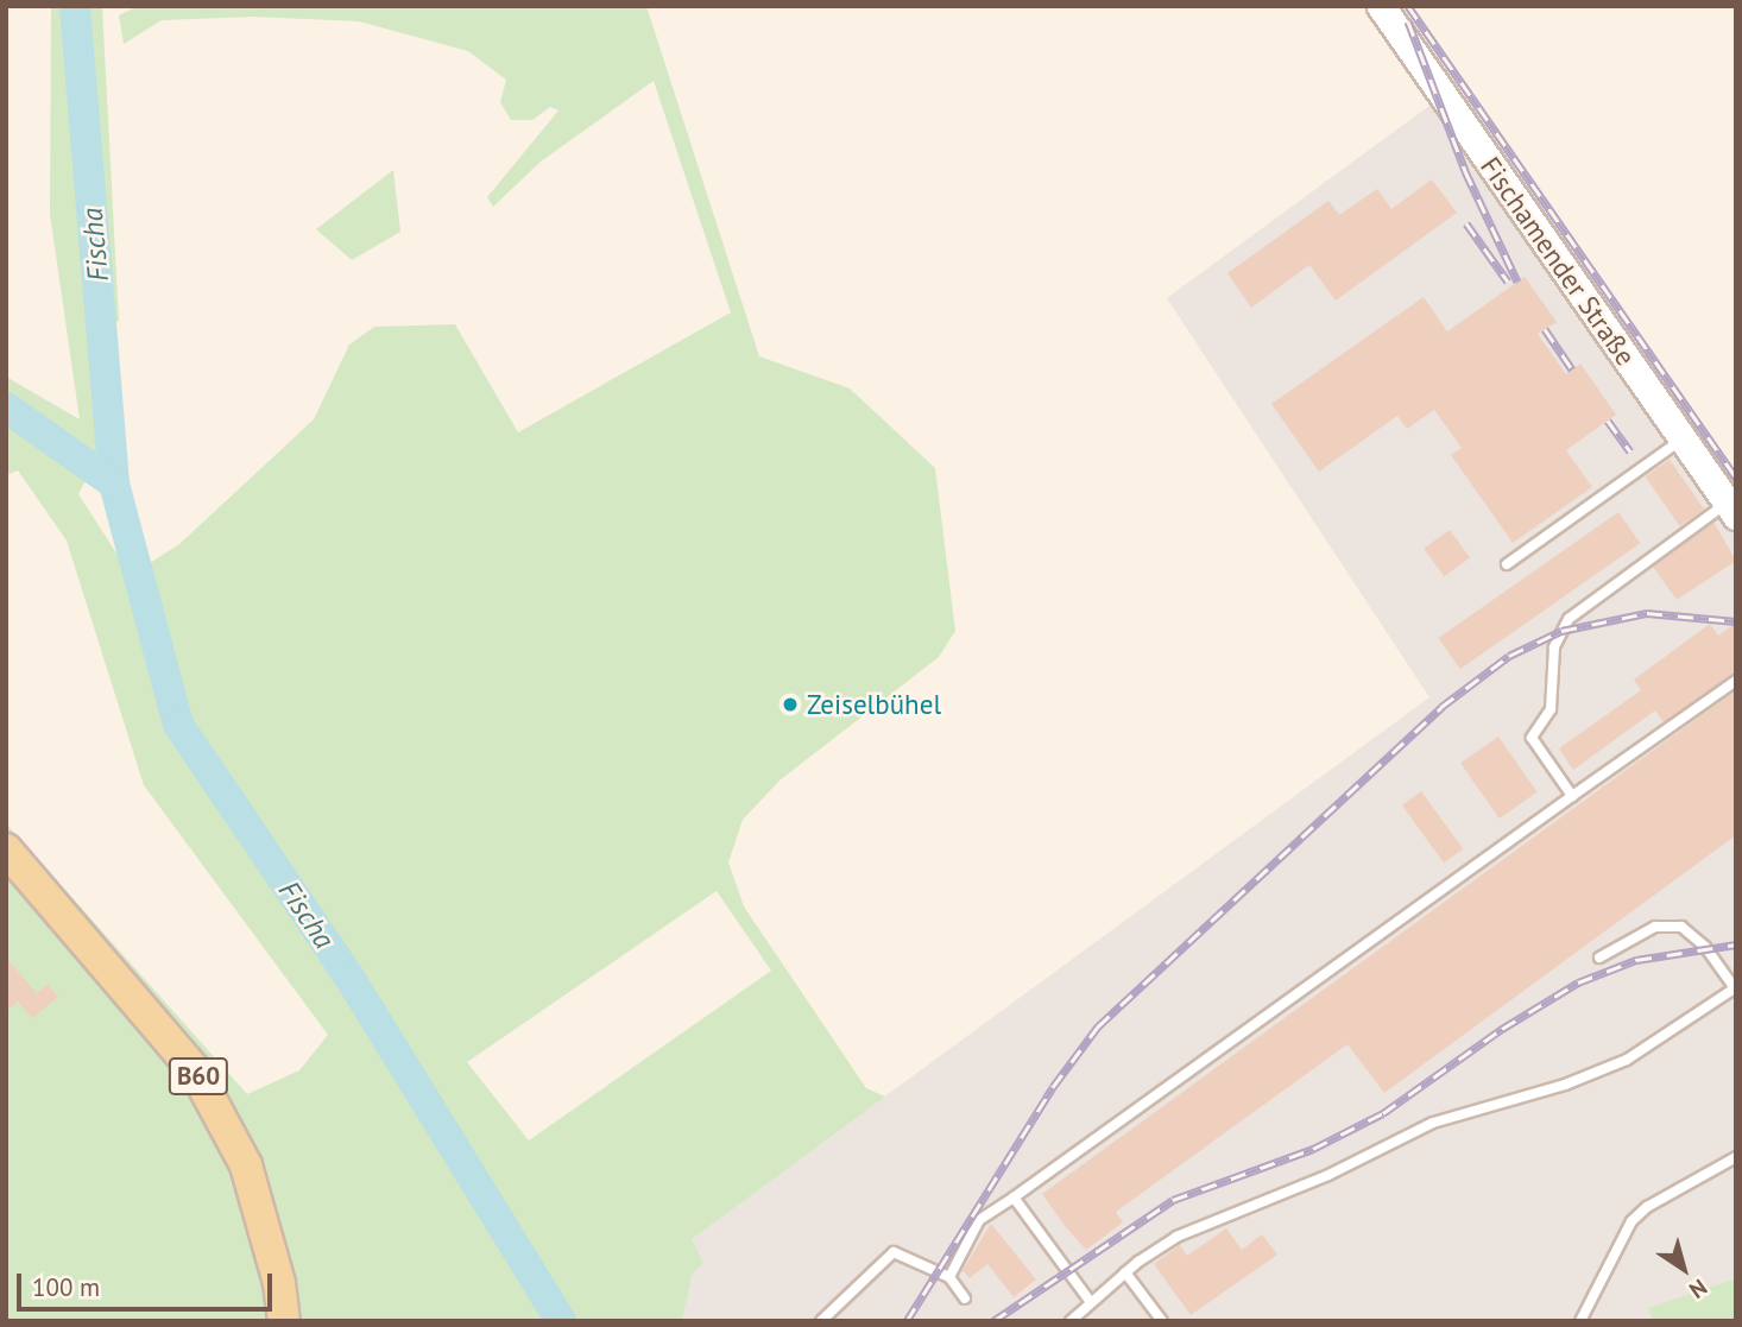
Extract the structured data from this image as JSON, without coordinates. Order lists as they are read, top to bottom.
{
  "streets": {
    "main road": ["Fischamender Straße", "B60"]
  },
  "water": ["Fischa"],
  "places": ["Zeiselbühel"],
  "scale_bar": "100 m",
  "north": "bottom right"
}
